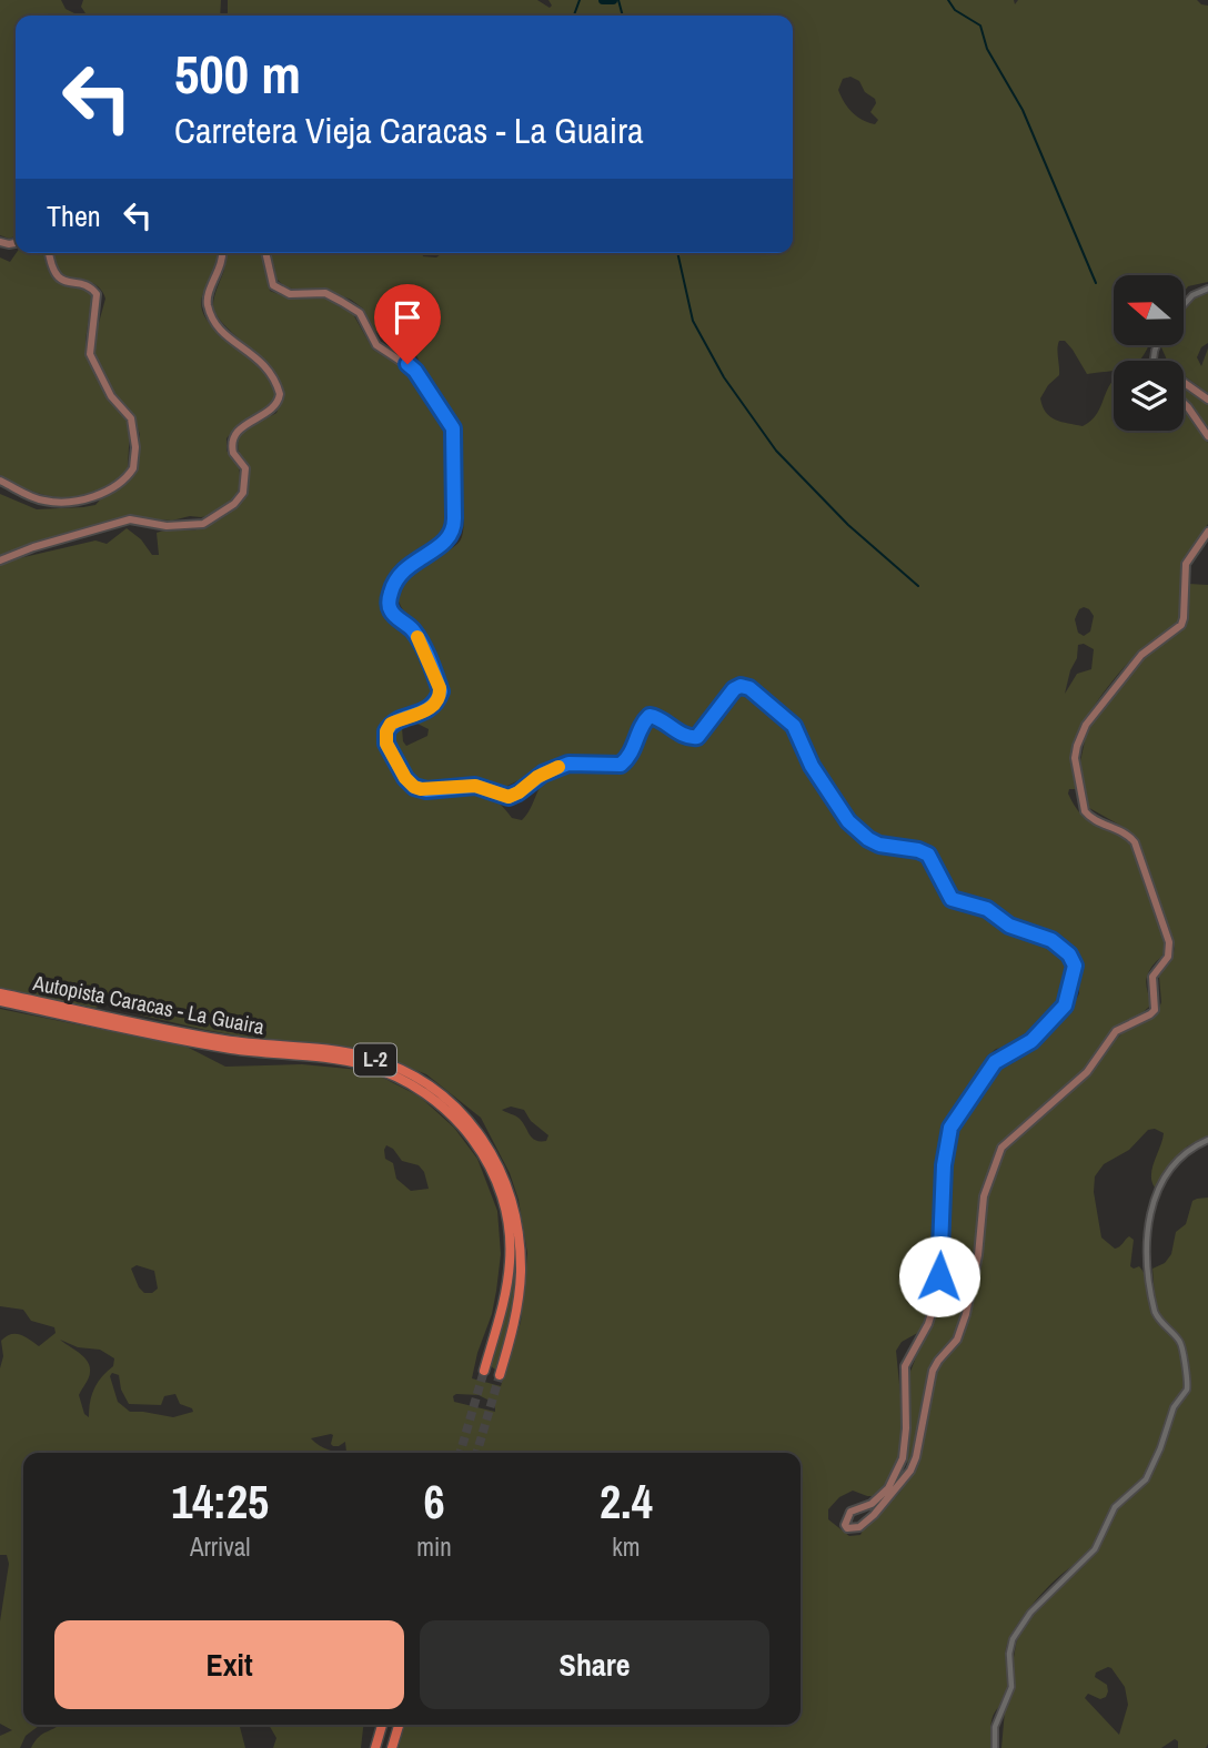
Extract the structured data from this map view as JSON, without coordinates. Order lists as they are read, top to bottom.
{
  "streets": {
    "highway": ["Autopista Caracas - La Guaira", "L-2"]
  },
  "north": "left",
  "page": {
    "turn": ["500 m", "Carretera Vieja Caracas - La Guaira"],
    "then": "Then",
    "eta": [
      "14:25",
      "Arrival",
      "6",
      "min",
      "2.4",
      "km"
    ],
    "buttons": ["Exit", "Share"]
  }
}
